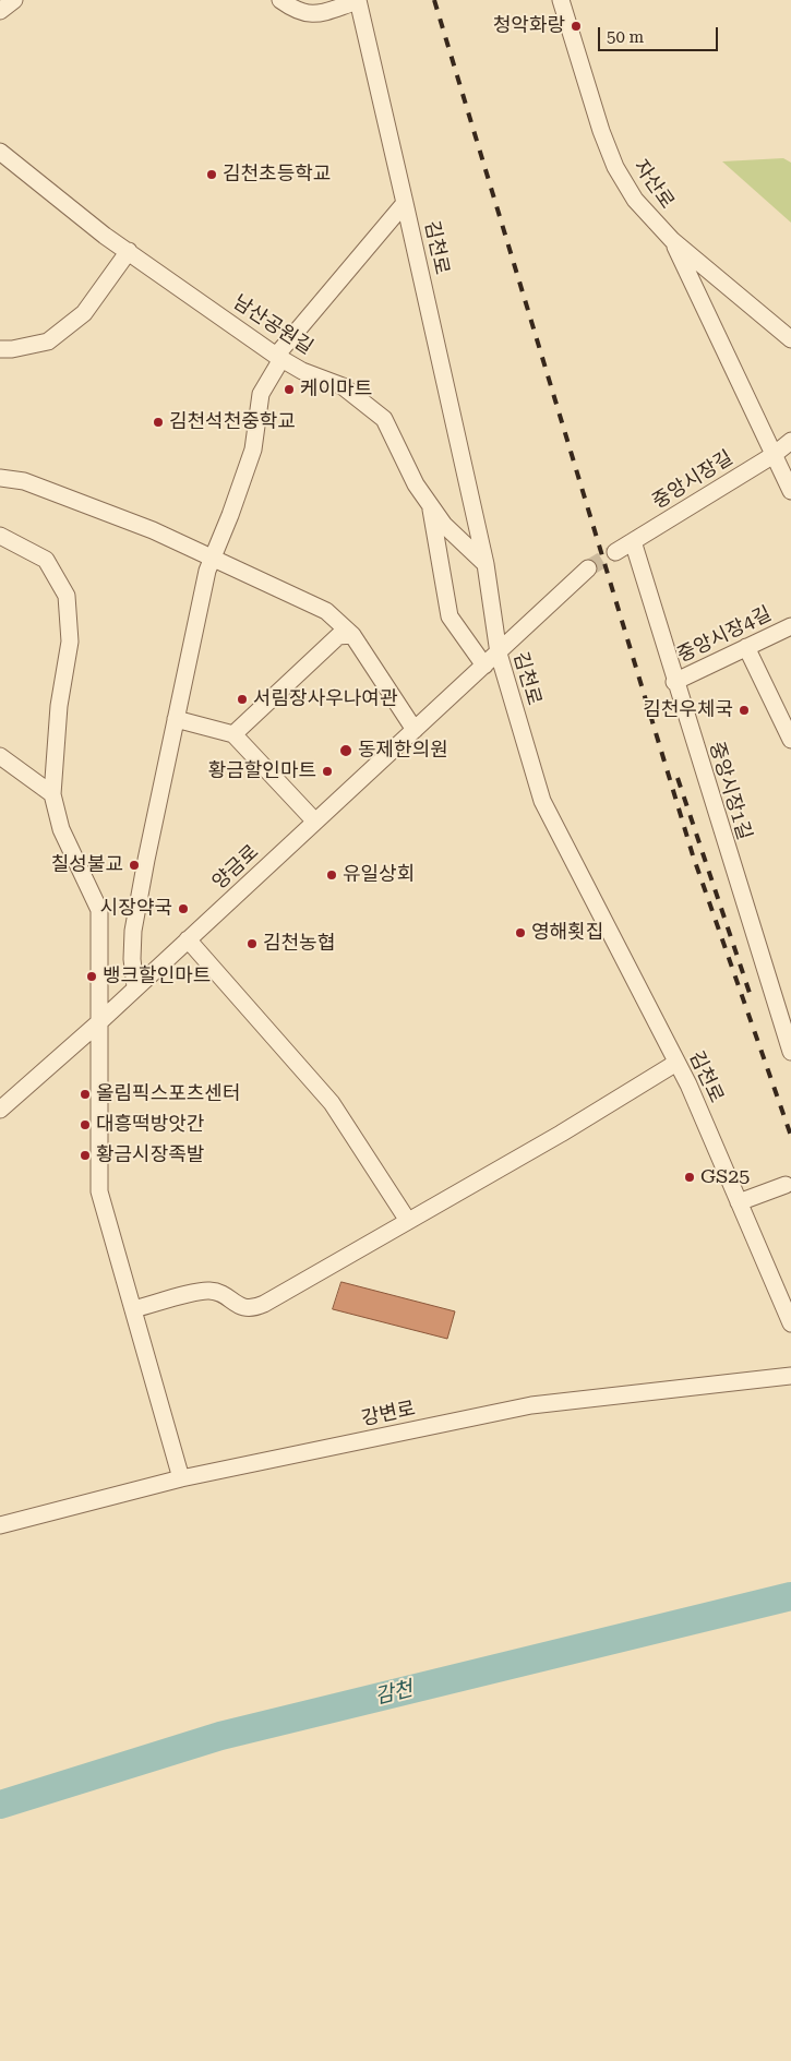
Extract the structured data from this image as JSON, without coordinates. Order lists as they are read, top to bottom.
{
  "streets": {
    "street": [
      "자산로",
      "김천로",
      "남산공원길",
      "중앙시장길",
      "중앙시장4길",
      "중앙시장1길",
      "양금로",
      "강변로"
    ]
  },
  "crossings": [
    ["김천로", "남산공원길"],
    ["김천로", "양금로"],
    ["중앙시장길", "중앙시장1길"],
    ["중앙시장4길", "중앙시장1길"]
  ],
  "water": ["감천"],
  "places": [
    "청악화랑",
    "김천초등학교",
    "케이마트",
    "김천석천중학교",
    "서림장사우나여관",
    "김천우체국",
    "동제한의원",
    "황금할인마트",
    "칠성불교",
    "유일상회",
    "시장약국",
    "영해횟집",
    "김천농협",
    "뱅크할인마트",
    "올림픽스포츠센터",
    "대흥떡방앗간",
    "황금시장족발",
    "GS25"
  ],
  "scale_bar": "50 m"
}
